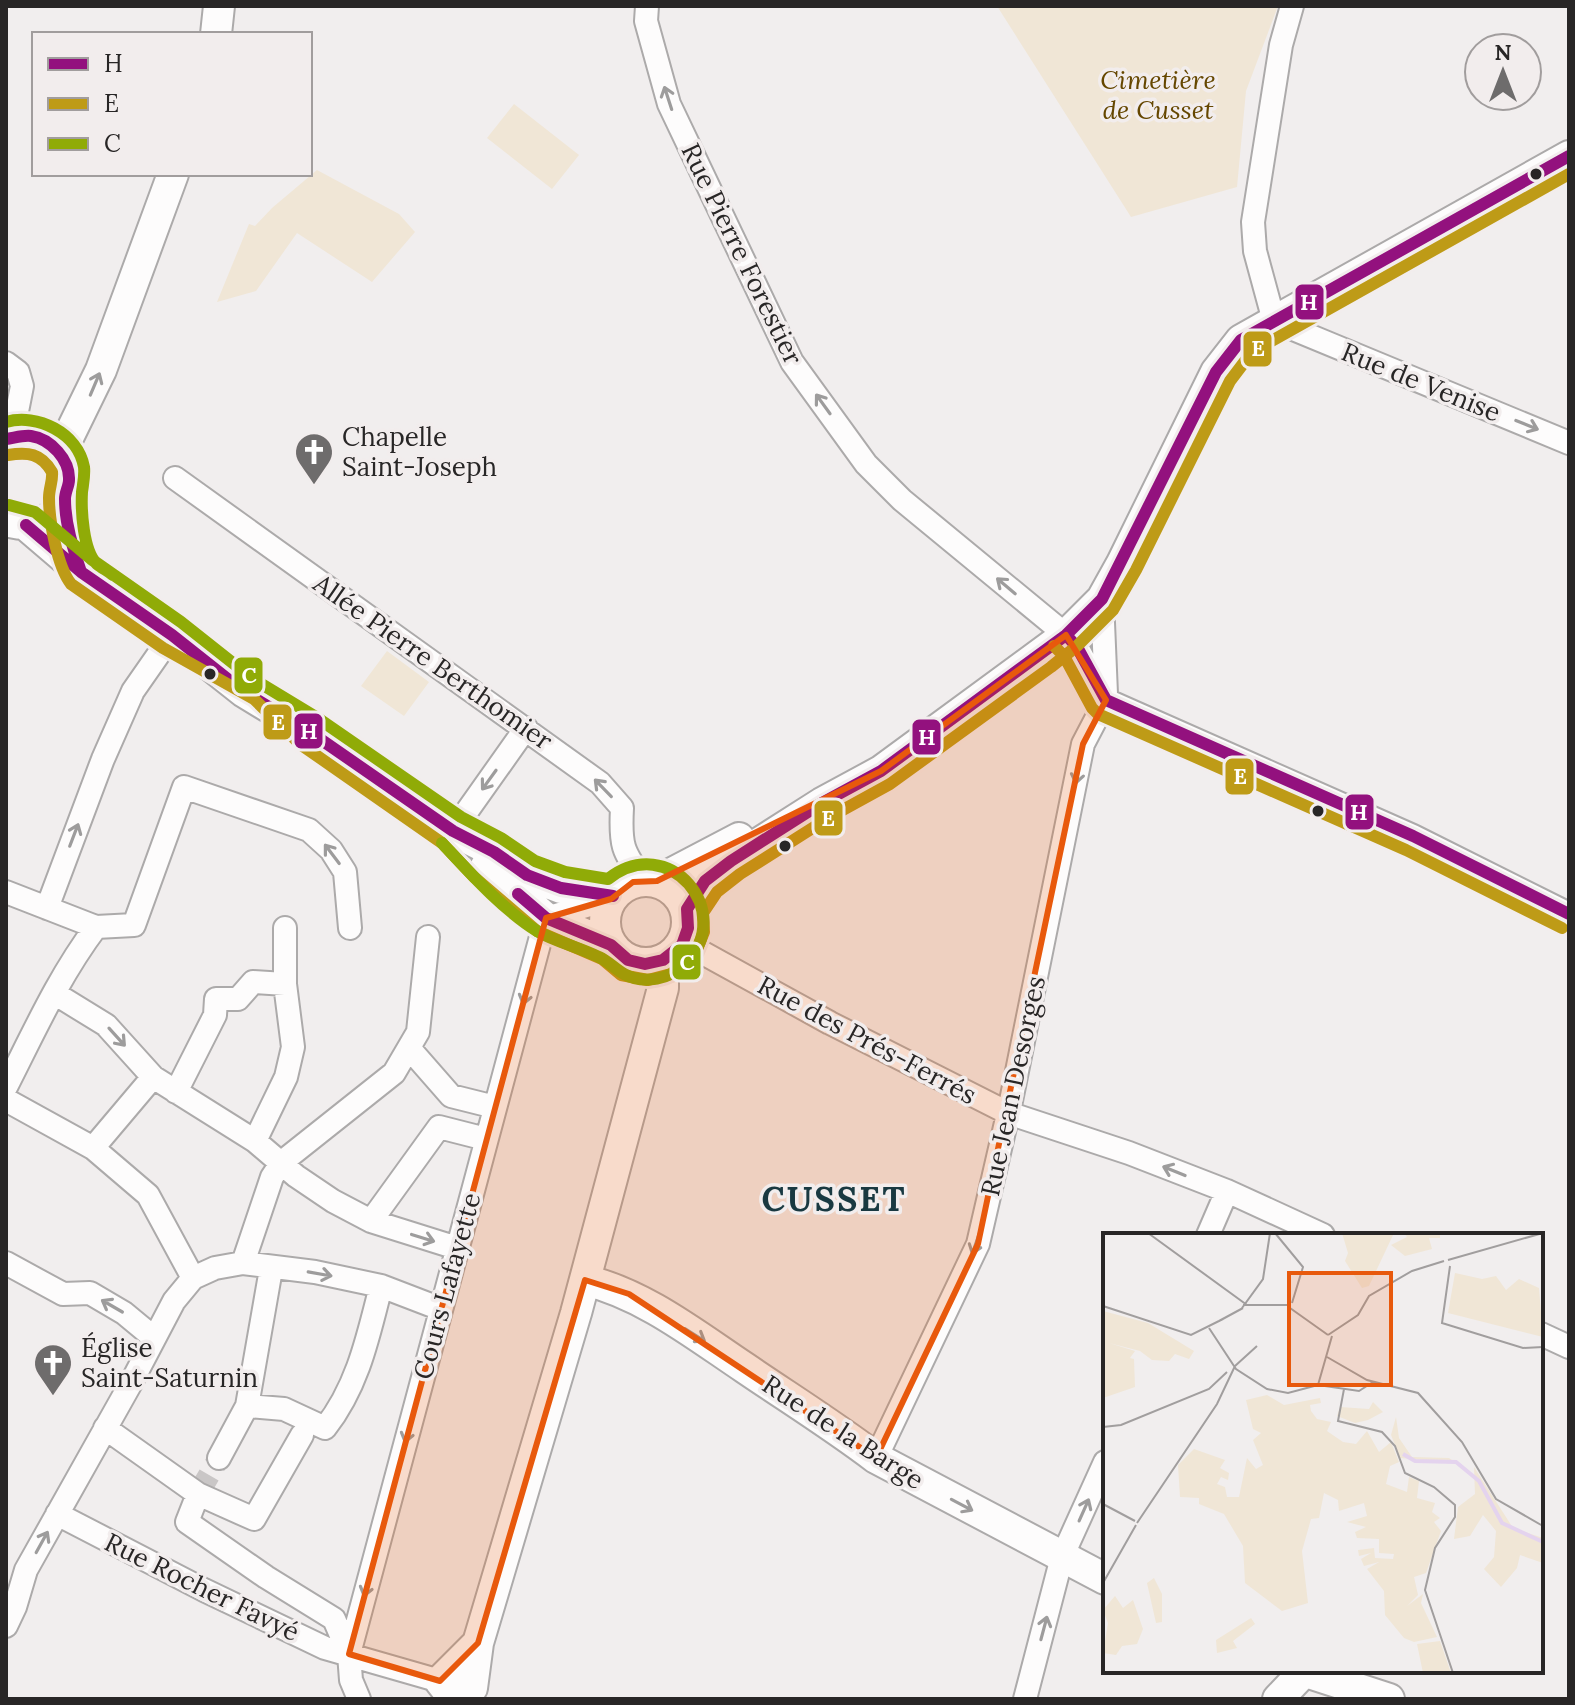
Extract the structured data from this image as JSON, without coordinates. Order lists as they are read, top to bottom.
{
  "streets": {
    "main road": ["Rue de la Barge"],
    "street": [
      "Rue Pierre Forestier",
      "Rue de Venise",
      "Allée Pierre Berthomier",
      "Rue des Prés-Ferrés",
      "Rue Jean Desorges",
      "Cours Lafayette",
      "Rue Rocher Favyé"
    ]
  },
  "crossings": [
    ["Rue Pierre Forestier", "Rue Jean Desorges"],
    ["Allée Pierre Berthomier", "Rue des Prés-Ferrés"],
    ["Rue des Prés-Ferrés", "Rue Jean Desorges"],
    ["Rue Jean Desorges", "Rue de la Barge"],
    ["Cours Lafayette", "Rue Rocher Favyé"]
  ],
  "one_way": [
    "Rue Pierre Forestier",
    "Rue de Venise",
    "Rue Jean Desorges",
    "Rue de la Barge"
  ],
  "districts": ["CUSSET"],
  "parks": ["Cimetière de Cusset"],
  "places": {
    "church": ["Chapelle Saint-Joseph", "Église Saint-Saturnin"]
  },
  "lines": ["transit line H", "transit line E", "transit line C"],
  "legend": ["H", "E", "C"],
  "north": "top"
}
